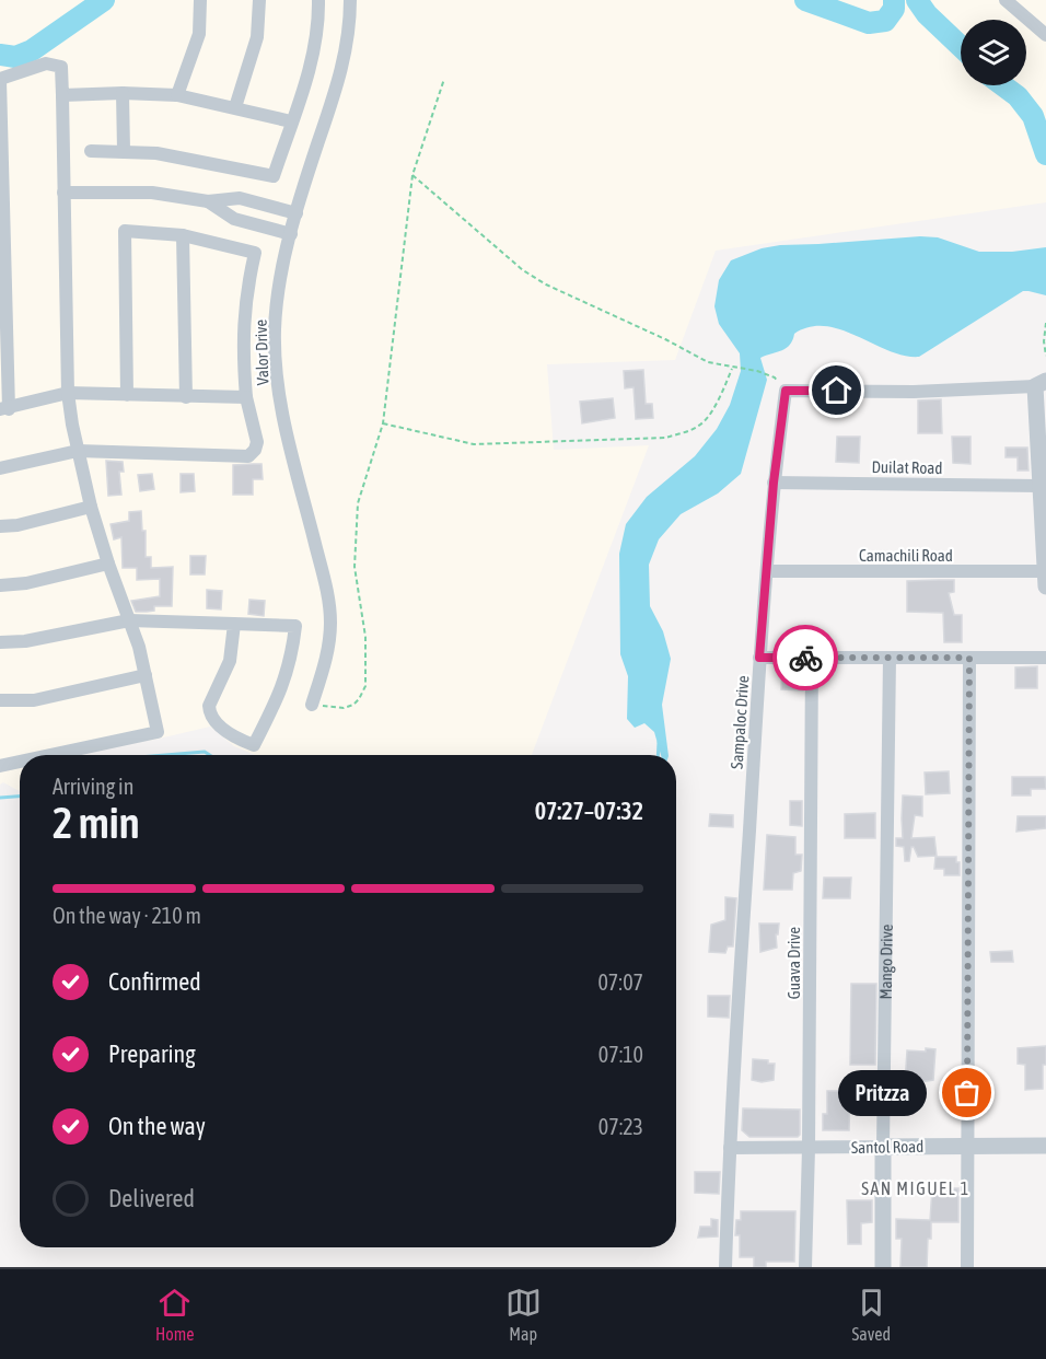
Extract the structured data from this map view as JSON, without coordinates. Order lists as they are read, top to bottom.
{
  "streets": {
    "street": [
      "Valor Drive",
      "Duilat Road",
      "Camachili Road",
      "Sampaloc Drive",
      "Guava Drive",
      "Mango Drive",
      "Santol Road"
    ]
  },
  "crossings": [
    ["Duilat Road", "Sampaloc Drive"],
    ["Camachili Road", "Sampaloc Drive"],
    ["Sampaloc Drive", "Santol Road"],
    ["Guava Drive", "Santol Road"],
    ["Mango Drive", "Santol Road"]
  ],
  "districts": ["SAN MIGUEL 1"],
  "places": ["Pritzza"],
  "page": {
    "heading": ["2 min", "Arriving in", "07:27–07:32"],
    "bar": "On the way · 210 m",
    "list": [
      ["Confirmed", "07:07"],
      ["Preparing", "07:10"],
      ["On the way", "07:23"],
      "Delivered"
    ],
    "bubble": "Pritzza",
    "tabs": ["Home", "Map", "Saved"]
  }
}
